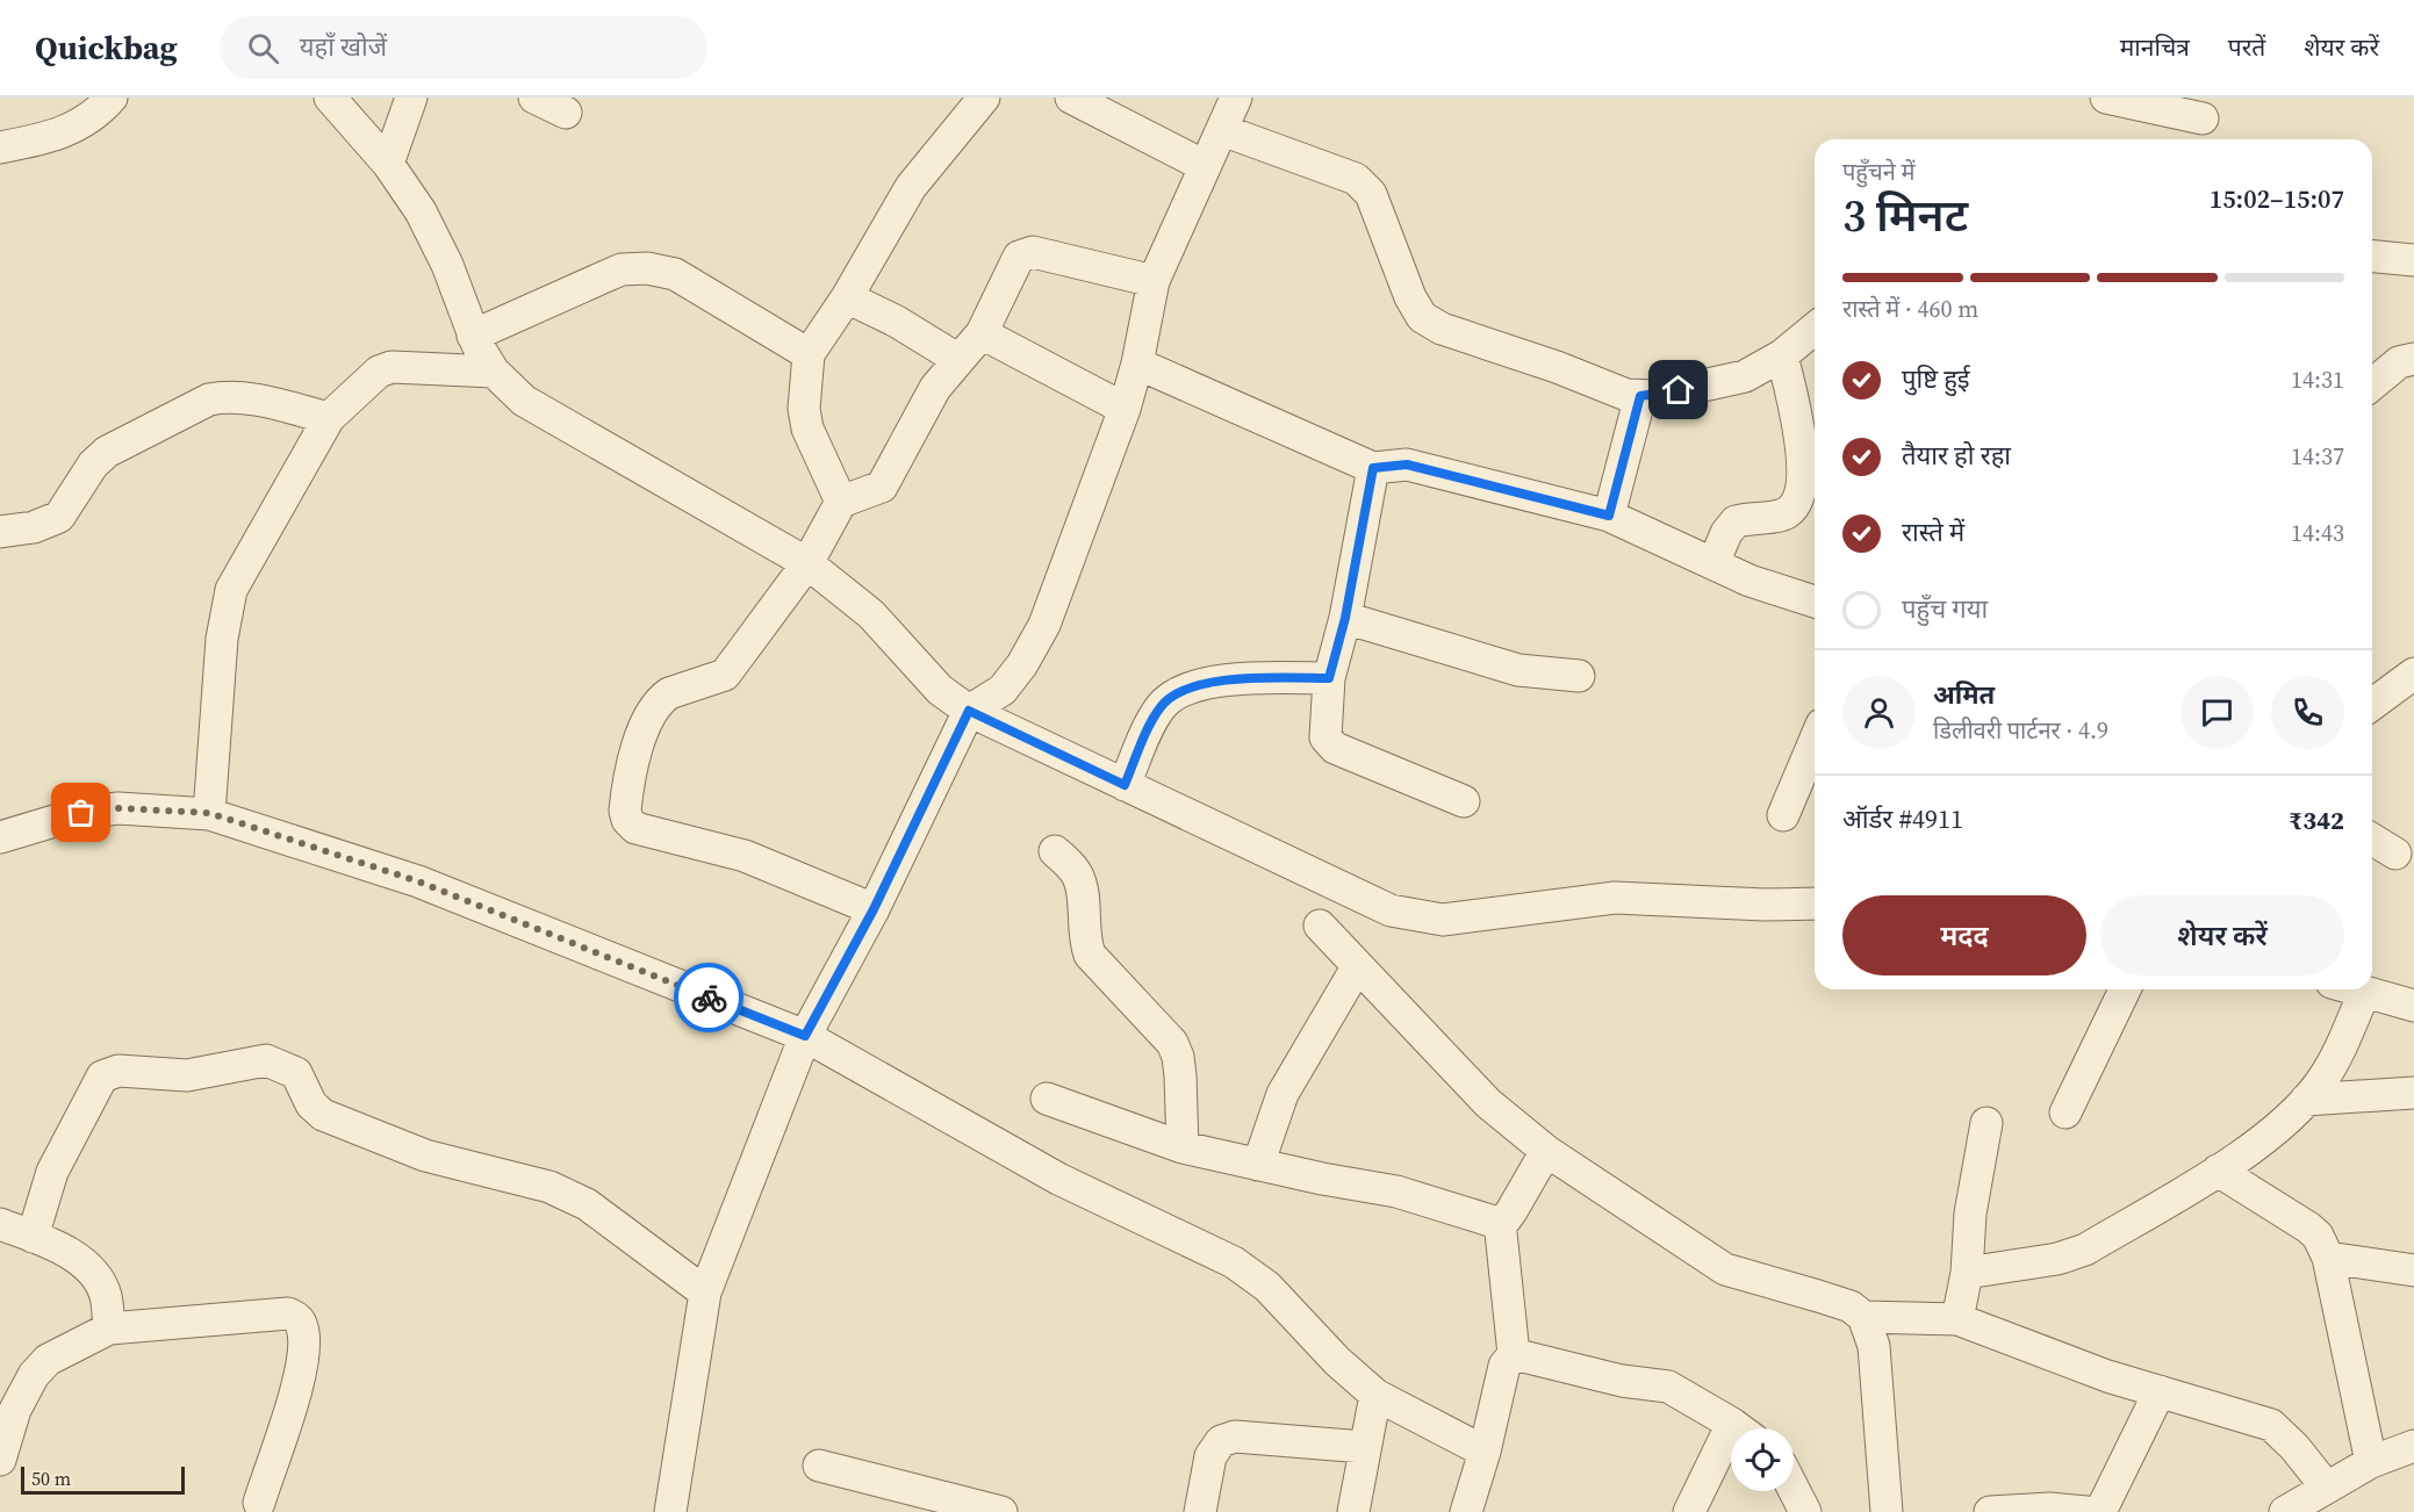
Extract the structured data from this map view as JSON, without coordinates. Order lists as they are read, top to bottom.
{
  "scale_bar": "50 m",
  "page": {
    "header": "Quickbag",
    "search": "यहाँ खोजें",
    "nav": ["मानचित्र", "परतें", "शेयर करें"],
    "heading": ["3 मिनट", "पहुँचने में", "15:02–15:07"],
    "panel": [
      "अमित",
      "डिलीवरी पार्टनर · 4.9",
      "ऑर्डर #4911",
      "₹342"
    ],
    "bar": "रास्ते में · 460 m",
    "list": [
      ["पुष्टि हुई", "14:31"],
      ["तैयार हो रहा", "14:37"],
      ["रास्ते में", "14:43"],
      "पहुँच गया"
    ],
    "buttons": ["मदद", "शेयर करें"],
    "scale": "50 m"
  }
}
